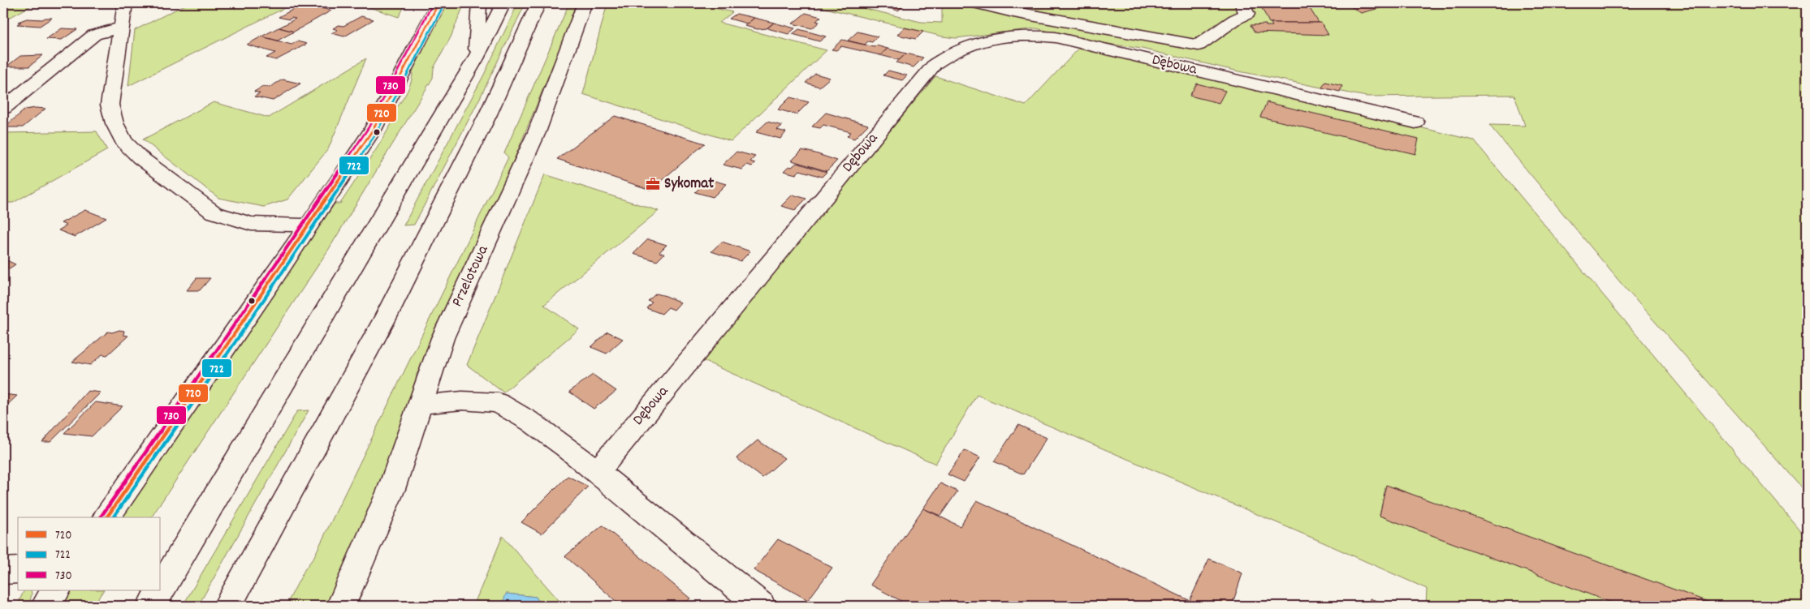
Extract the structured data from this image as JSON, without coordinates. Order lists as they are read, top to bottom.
{
  "streets": {
    "main road": ["Dębowa", "Przelotowa"]
  },
  "places": {
    "office": ["Sykomat"]
  },
  "lines": ["transit line 720", "transit line 730", "transit line 722"],
  "legend": ["720", "722", "730"]
}
